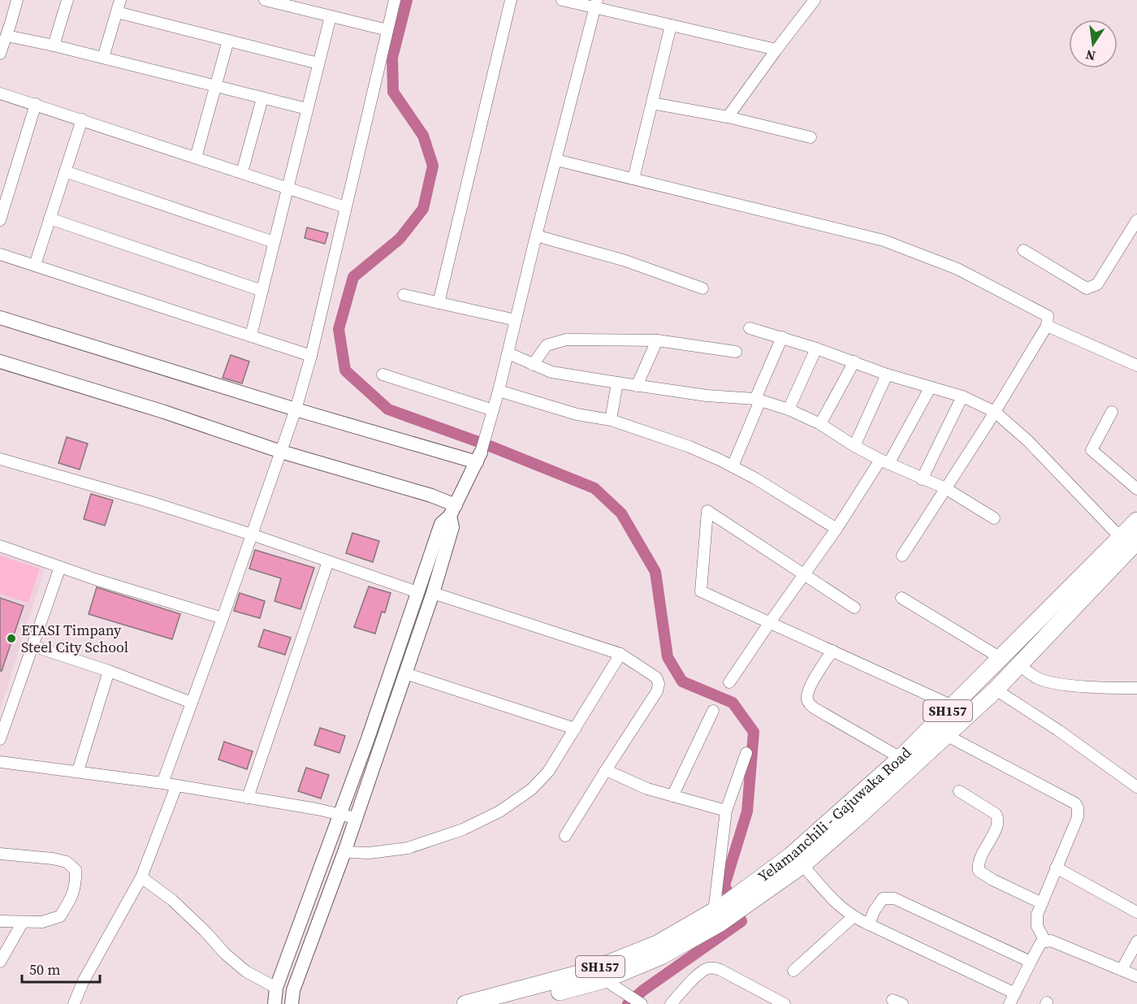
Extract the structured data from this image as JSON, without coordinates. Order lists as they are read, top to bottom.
{
  "streets": {
    "main road": ["SH157", "Yelamanchili - Gajuwaka Road"]
  },
  "places": ["ETASI Timpany Steel City School"],
  "scale_bar": "50 m",
  "north": "bottom"
}
